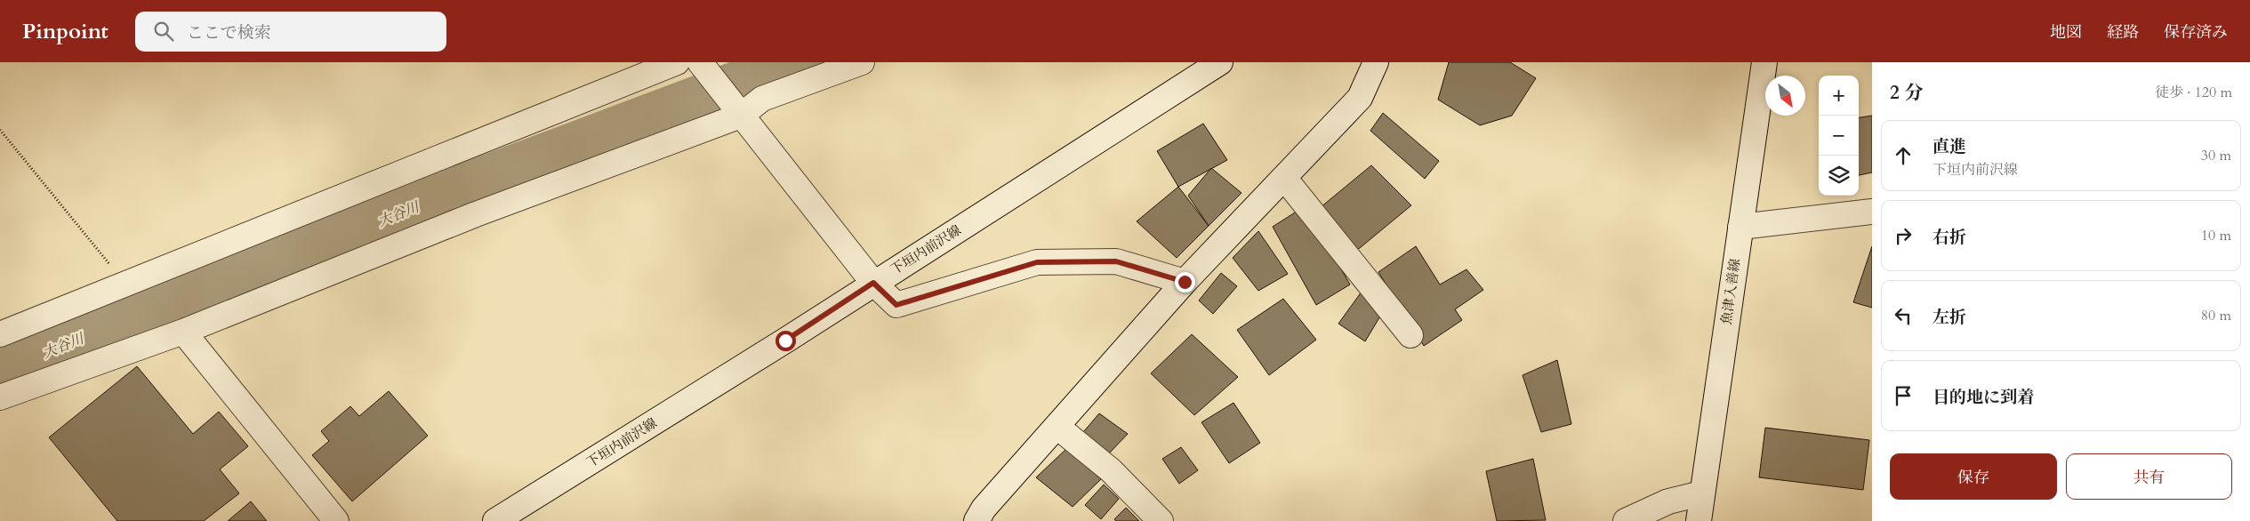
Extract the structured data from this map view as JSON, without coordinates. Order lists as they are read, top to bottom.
{
  "streets": {
    "street": ["下垣内前沢線", "魚津入善線"]
  },
  "water": ["大谷川"],
  "north": "bottom right",
  "page": {
    "header": "Pinpoint",
    "search": "ここで検索",
    "nav": ["地図", "経路", "保存済み"],
    "heading": ["2 分", "徒歩 · 120 m"],
    "map_buttons": ["+", "−"],
    "list": [
      ["直進", "下垣内前沢線", "30 m"],
      ["右折", "10 m"],
      ["左折", "80 m"],
      "目的地に到着"
    ],
    "buttons": ["保存", "共有"]
  }
}
